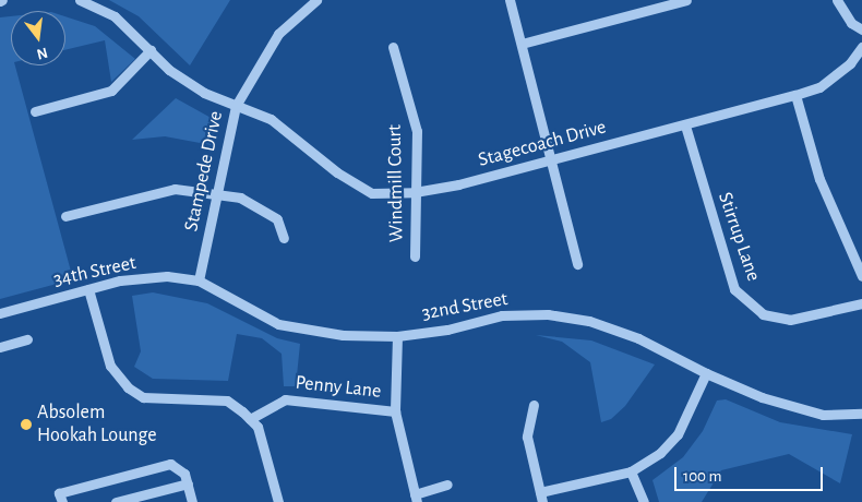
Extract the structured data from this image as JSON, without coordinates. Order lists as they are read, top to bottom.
{
  "streets": {
    "street": [
      "Stagecoach Drive",
      "Stampede Drive",
      "Windmill Court",
      "Stirrup Lane",
      "34th Street",
      "32nd Street",
      "Penny Lane"
    ]
  },
  "crossings": [
    ["Stagecoach Drive", "Stampede Drive"],
    ["Stagecoach Drive", "Windmill Court"],
    ["Stagecoach Drive", "Stirrup Lane"],
    ["Stampede Drive", "34th Street"],
    ["Stampede Drive", "32nd Street"],
    ["34th Street", "32nd Street"]
  ],
  "places": ["Absolem Hookah Lounge"],
  "scale_bar": "100 m",
  "north": "bottom"
}
